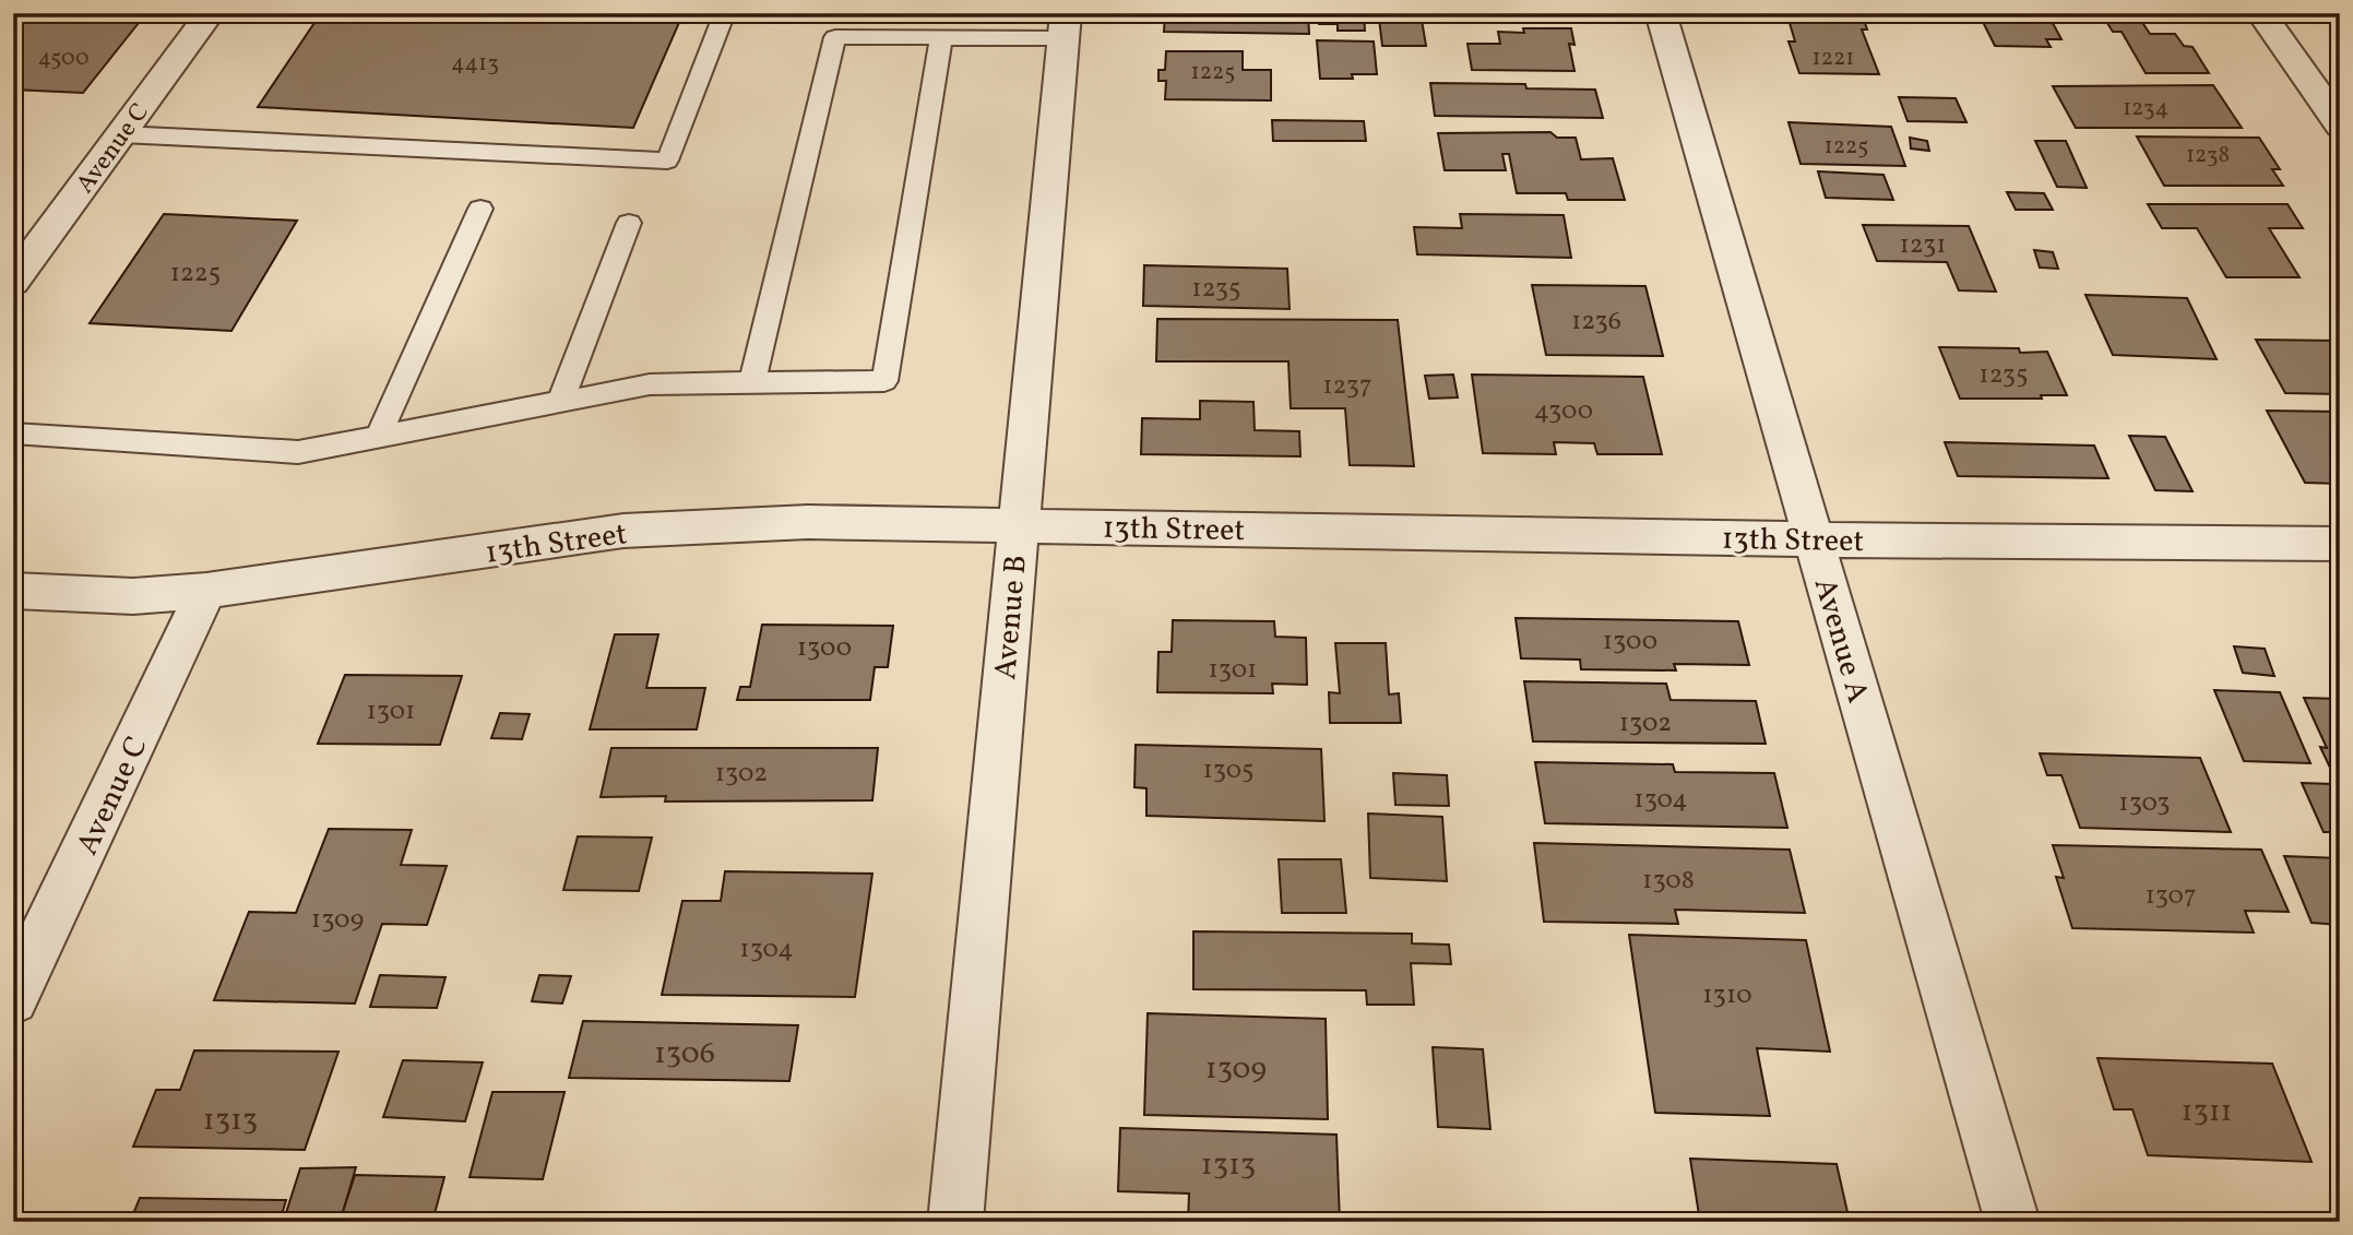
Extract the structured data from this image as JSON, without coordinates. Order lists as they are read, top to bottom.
{
  "streets": {
    "street": [
      "Avenue C",
      "13th Street",
      "Avenue B",
      "Avenue A"
    ]
  },
  "crossings": [
    ["Avenue C", "13th Street"],
    ["13th Street", "Avenue B"],
    ["13th Street", "Avenue A"]
  ],
  "house_numbers": [
    "4500",
    "1221",
    "4413",
    "1225",
    "1234",
    "1225",
    "1238",
    "1231",
    "1225",
    "1235",
    "1236",
    "1235",
    "1237",
    "4300",
    "1300",
    "1300",
    "1301",
    "1301",
    "1302",
    "1305",
    "1302",
    "1304",
    "1303",
    "1308",
    "1307",
    "1309",
    "1304",
    "1310",
    "1306",
    "1309",
    "1311",
    "1313",
    "1313"
  ]
}
